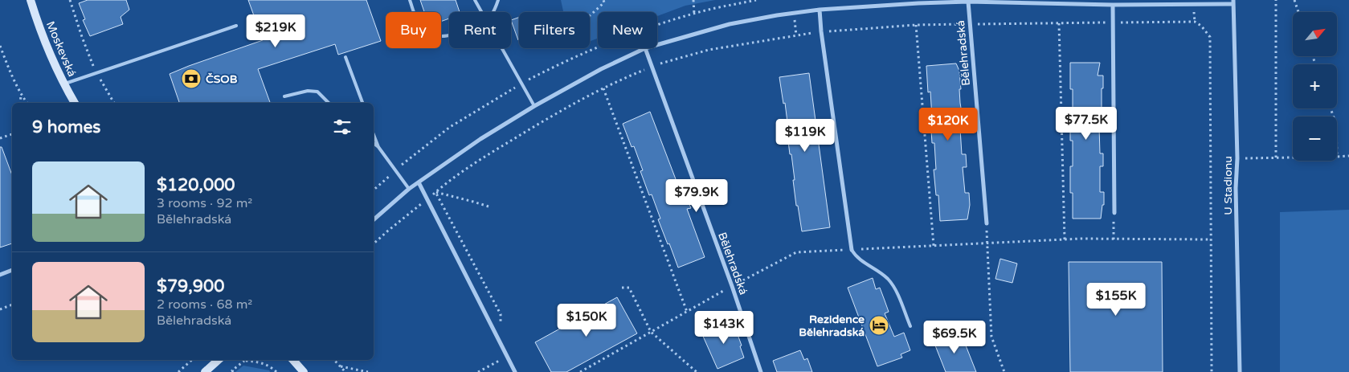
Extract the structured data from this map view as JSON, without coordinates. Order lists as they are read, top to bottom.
{
  "streets": {
    "street": ["Moskevská", "Bělehradská", "U Stadionu"]
  },
  "places": {
    "bank": ["ČSOB"],
    "hotel": ["Rezidence Bělehradská"]
  },
  "north": "top right",
  "page": {
    "map_buttons": ["+", "−"],
    "chip": [
      "Buy",
      "Rent",
      "Filters",
      "New"
    ],
    "price": [
      "$219K",
      "$77.5K",
      "$120K",
      "$119K",
      "$79.9K",
      "$155K",
      "$150K",
      "$143K",
      "$69.5K"
    ],
    "heading": "9 homes",
    "list": [
      {
        "name": "$120,000",
        "note": "3 rooms · 92 m² · Bělehradská"
      },
      {
        "name": "$79,900",
        "note": "2 rooms · 68 m² · Bělehradská"
      }
    ]
  }
}
